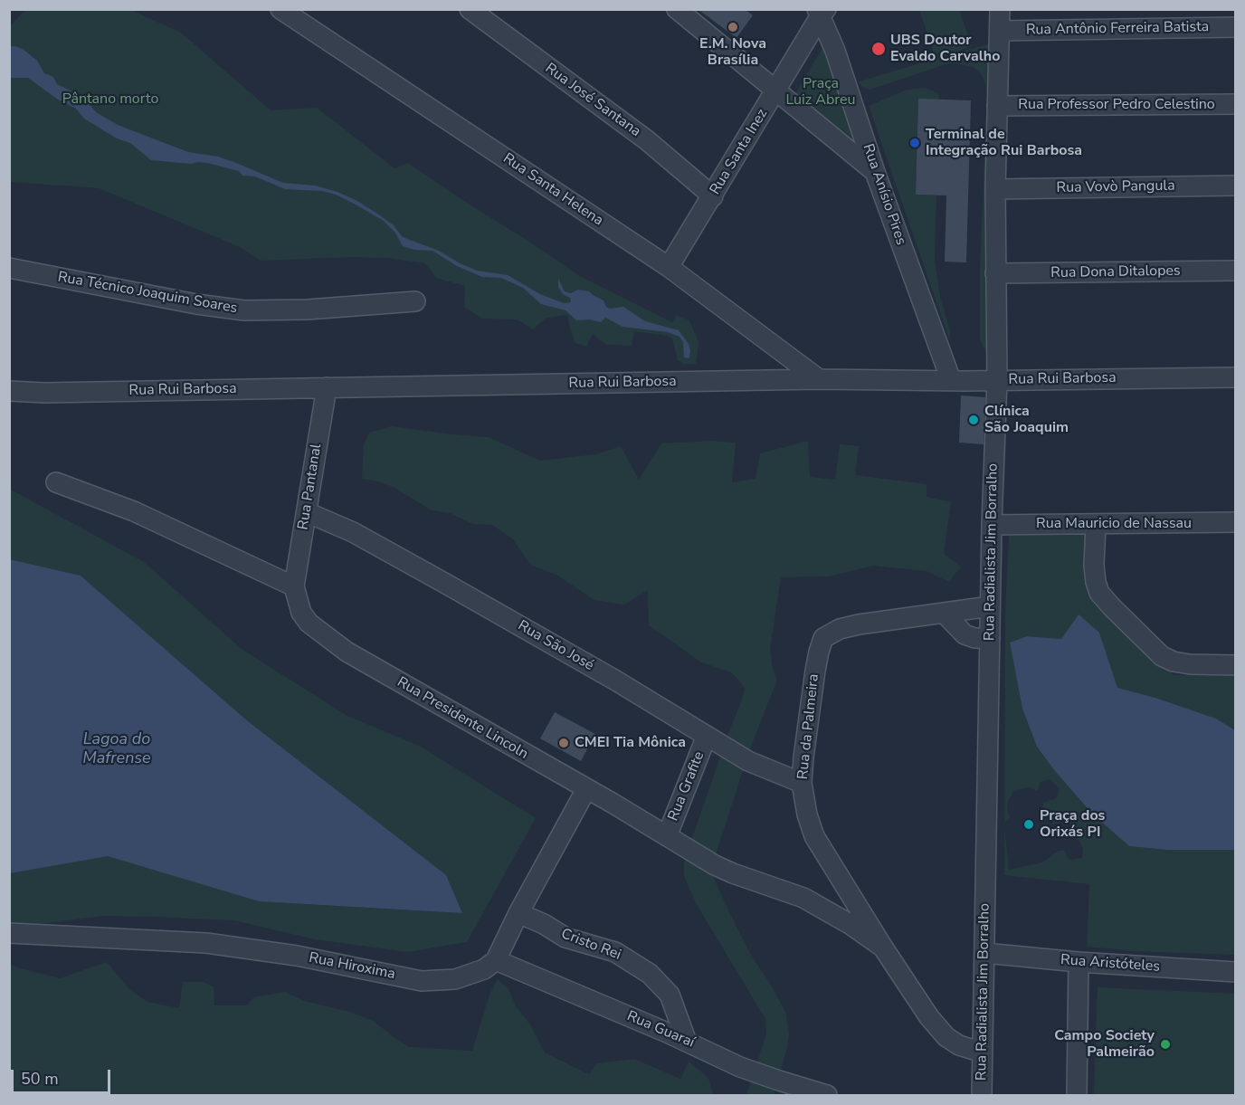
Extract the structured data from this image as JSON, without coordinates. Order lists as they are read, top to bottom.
{
  "streets": {
    "street": [
      "Rua Antônio Ferreira Batista",
      "Rua José Santana",
      "Rua Professor Pedro Celestino",
      "Rua Santa Inez",
      "Rua Vovò Pangula",
      "Rua Santa Helena",
      "Rua Anísio Pires",
      "Rua Dona Ditalopes",
      "Rua Técnico Joaquim Soares",
      "Rua Rui Barbosa",
      "Rua Pantanal",
      "Rua Mauricio de Nassau",
      "Rua Radialista Jim Borralho",
      "Rua São José",
      "Rua Presidente Lincoln",
      "Rua da Palmeira",
      "Rua Grafite",
      "Cristo Rei",
      "Rua Aristóteles",
      "Rua Hiroxima",
      "Rua Guaraí"
    ]
  },
  "crossings": [
    ["Rua Antônio Ferreira Batista", "Rua Radialista Jim Borralho"],
    ["Rua José Santana", "Rua Santa Inez"],
    ["Rua Professor Pedro Celestino", "Rua Radialista Jim Borralho"],
    ["Rua Santa Inez", "Rua Santa Helena"],
    ["Rua Santa Inez", "Rua Anísio Pires"],
    ["Rua Vovò Pangula", "Rua Radialista Jim Borralho"],
    ["Rua Santa Helena", "Rua Rui Barbosa"],
    ["Rua Anísio Pires", "Rua Rui Barbosa"],
    ["Rua Dona Ditalopes", "Rua Radialista Jim Borralho"],
    ["Rua Rui Barbosa", "Rua Pantanal"],
    ["Rua Rui Barbosa", "Rua Radialista Jim Borralho"],
    ["Rua Pantanal", "Rua São José"],
    ["Rua Pantanal", "Rua Presidente Lincoln"],
    ["Rua Mauricio de Nassau", "Rua Radialista Jim Borralho"],
    ["Rua Radialista Jim Borralho", "Rua da Palmeira"],
    ["Rua Radialista Jim Borralho", "Rua Aristóteles"],
    ["Rua São José", "Rua da Palmeira"],
    ["Rua São José", "Rua Grafite"],
    ["Rua Presidente Lincoln", "Rua da Palmeira"],
    ["Rua Presidente Lincoln", "Rua Grafite"],
    ["Cristo Rei", "Rua Guaraí"],
    ["Rua Hiroxima", "Rua Guaraí"]
  ],
  "water": ["Lagoa do Mafrense"],
  "parks": ["Praça Luiz Abreu", "Pântano morto"],
  "places": [
    "E.M. Nova Brasília",
    "UBS Doutor Evaldo Carvalho",
    "Terminal de Integração Rui Barbosa",
    "Clínica São Joaquim",
    "CMEI Tia Mônica",
    "Praça dos Orixás PI",
    "Campo Society Palmeirão"
  ],
  "scale_bar": "50 m"
}
